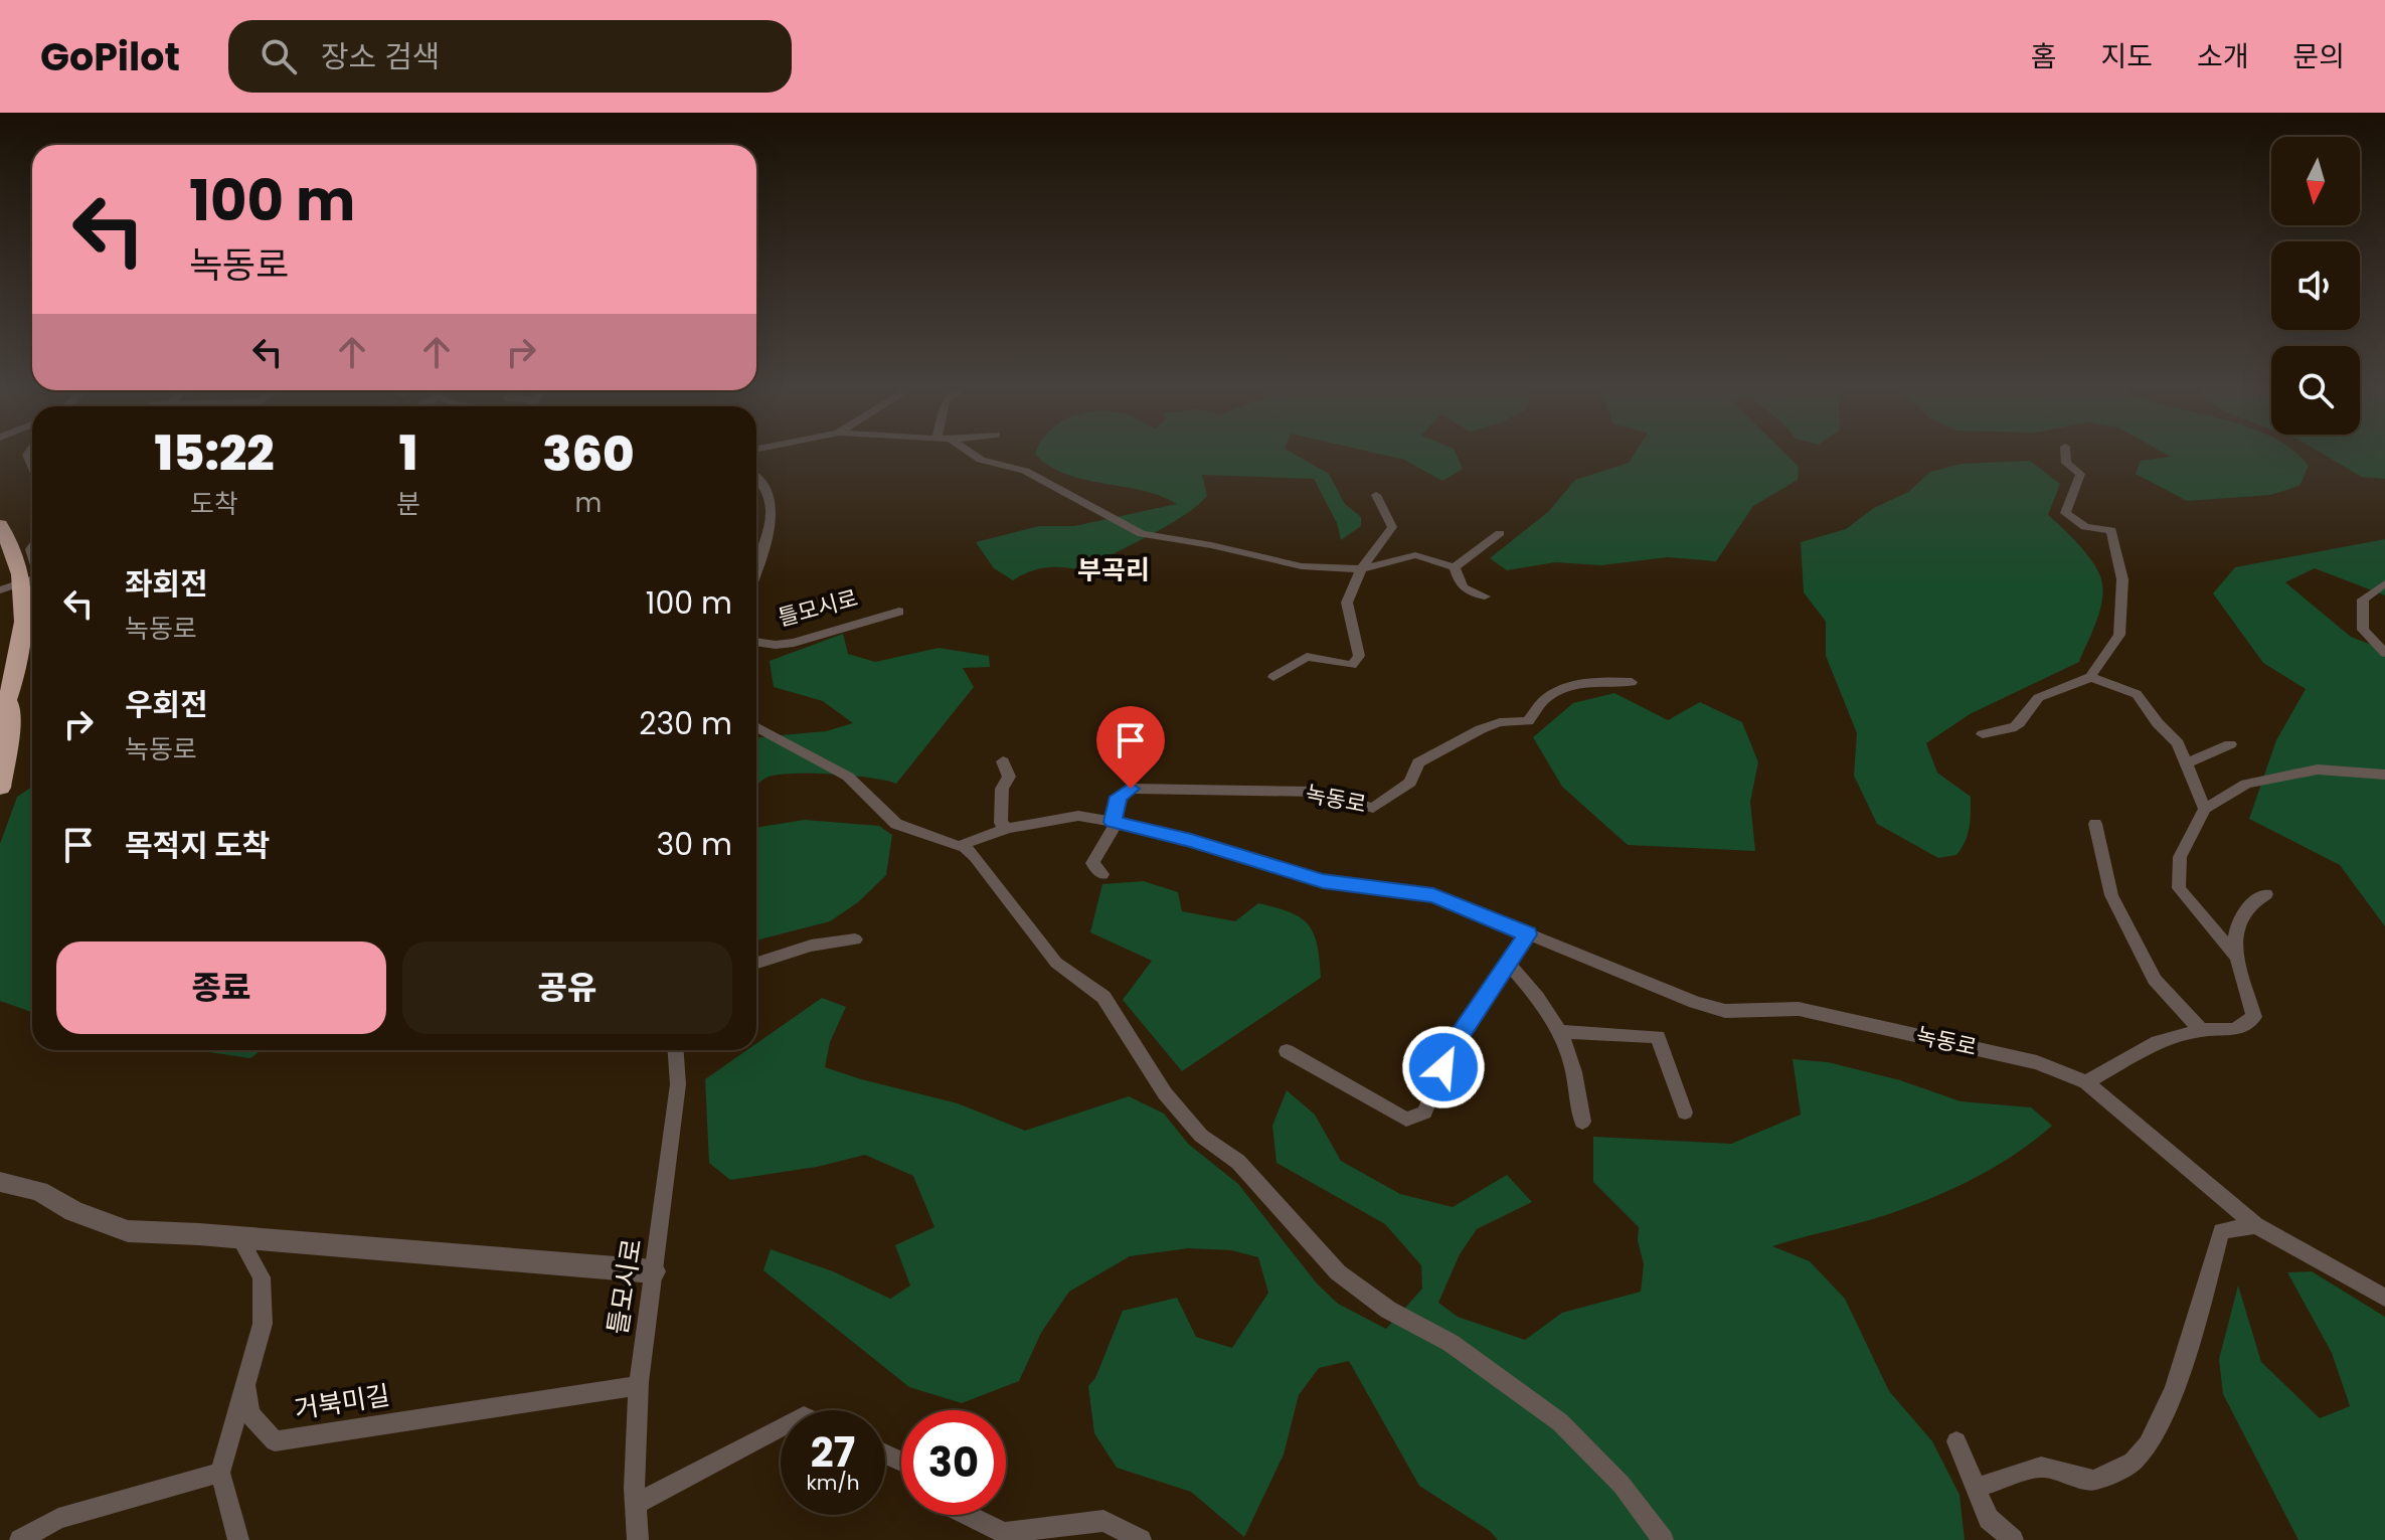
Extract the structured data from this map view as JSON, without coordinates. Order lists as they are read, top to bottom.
{
  "streets": {
    "street": ["틀모시로", "녹동로", "거북미길"]
  },
  "crossings": [
    ["틀모시로", "거북미길"]
  ],
  "districts": ["부곡리"],
  "north": "bottom",
  "page": {
    "header": "GoPilot",
    "search": "장소 검색",
    "nav": [
      "홈",
      "지도",
      "소개",
      "문의"
    ],
    "turn": ["100 m", "녹동로"],
    "eta": [
      "15:22",
      "도착",
      "1",
      "분",
      "360",
      "m"
    ],
    "list": [
      {
        "name": "좌회전",
        "note": "녹동로",
        "value": "100 m"
      },
      {
        "name": "우회전",
        "note": "녹동로",
        "value": "230 m"
      },
      {
        "name": "목적지 도착",
        "value": "30 m"
      }
    ],
    "buttons": ["종료", "공유"],
    "speed": "27 km/h",
    "limit": "30"
  }
}
